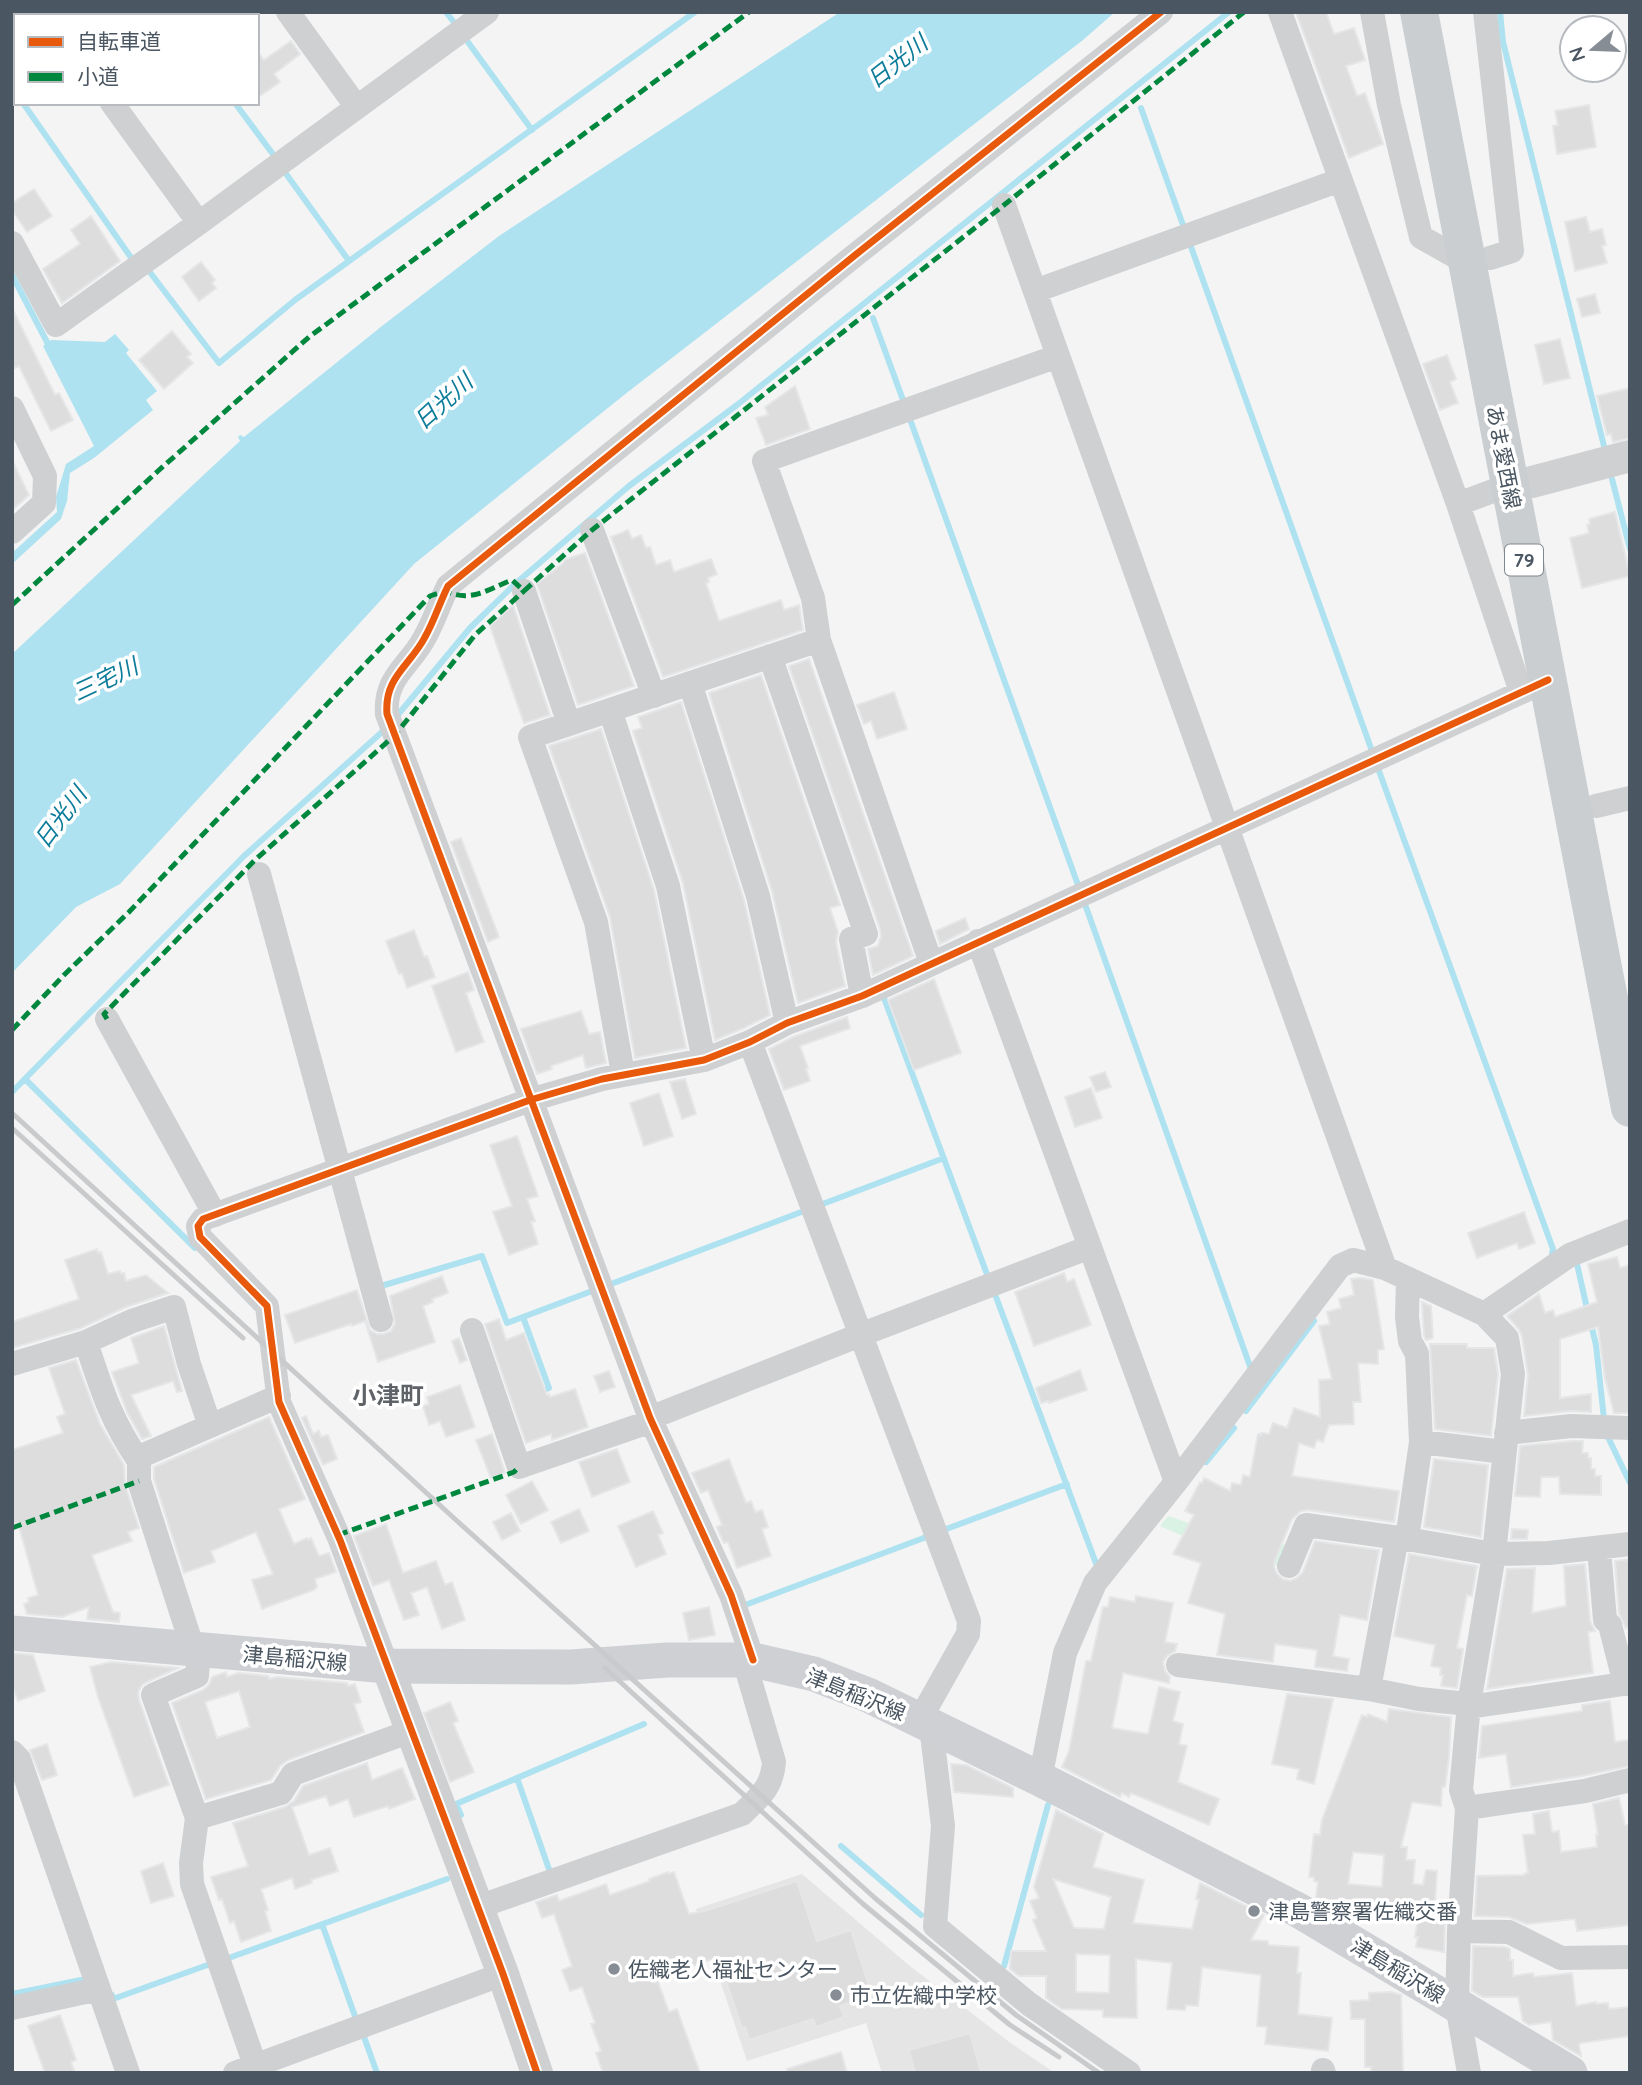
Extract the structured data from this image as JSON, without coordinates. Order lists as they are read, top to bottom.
{
  "streets": {
    "main road": ["あま愛西線", "79", "津島稲沢線"]
  },
  "districts": ["小津町"],
  "water": ["日光川", "三宅川"],
  "places": ["津島警察署佐織交番", "佐織老人福祉センター", "市立佐織中学校"],
  "legend": ["自転車道", "小道"],
  "north": "left"
}
